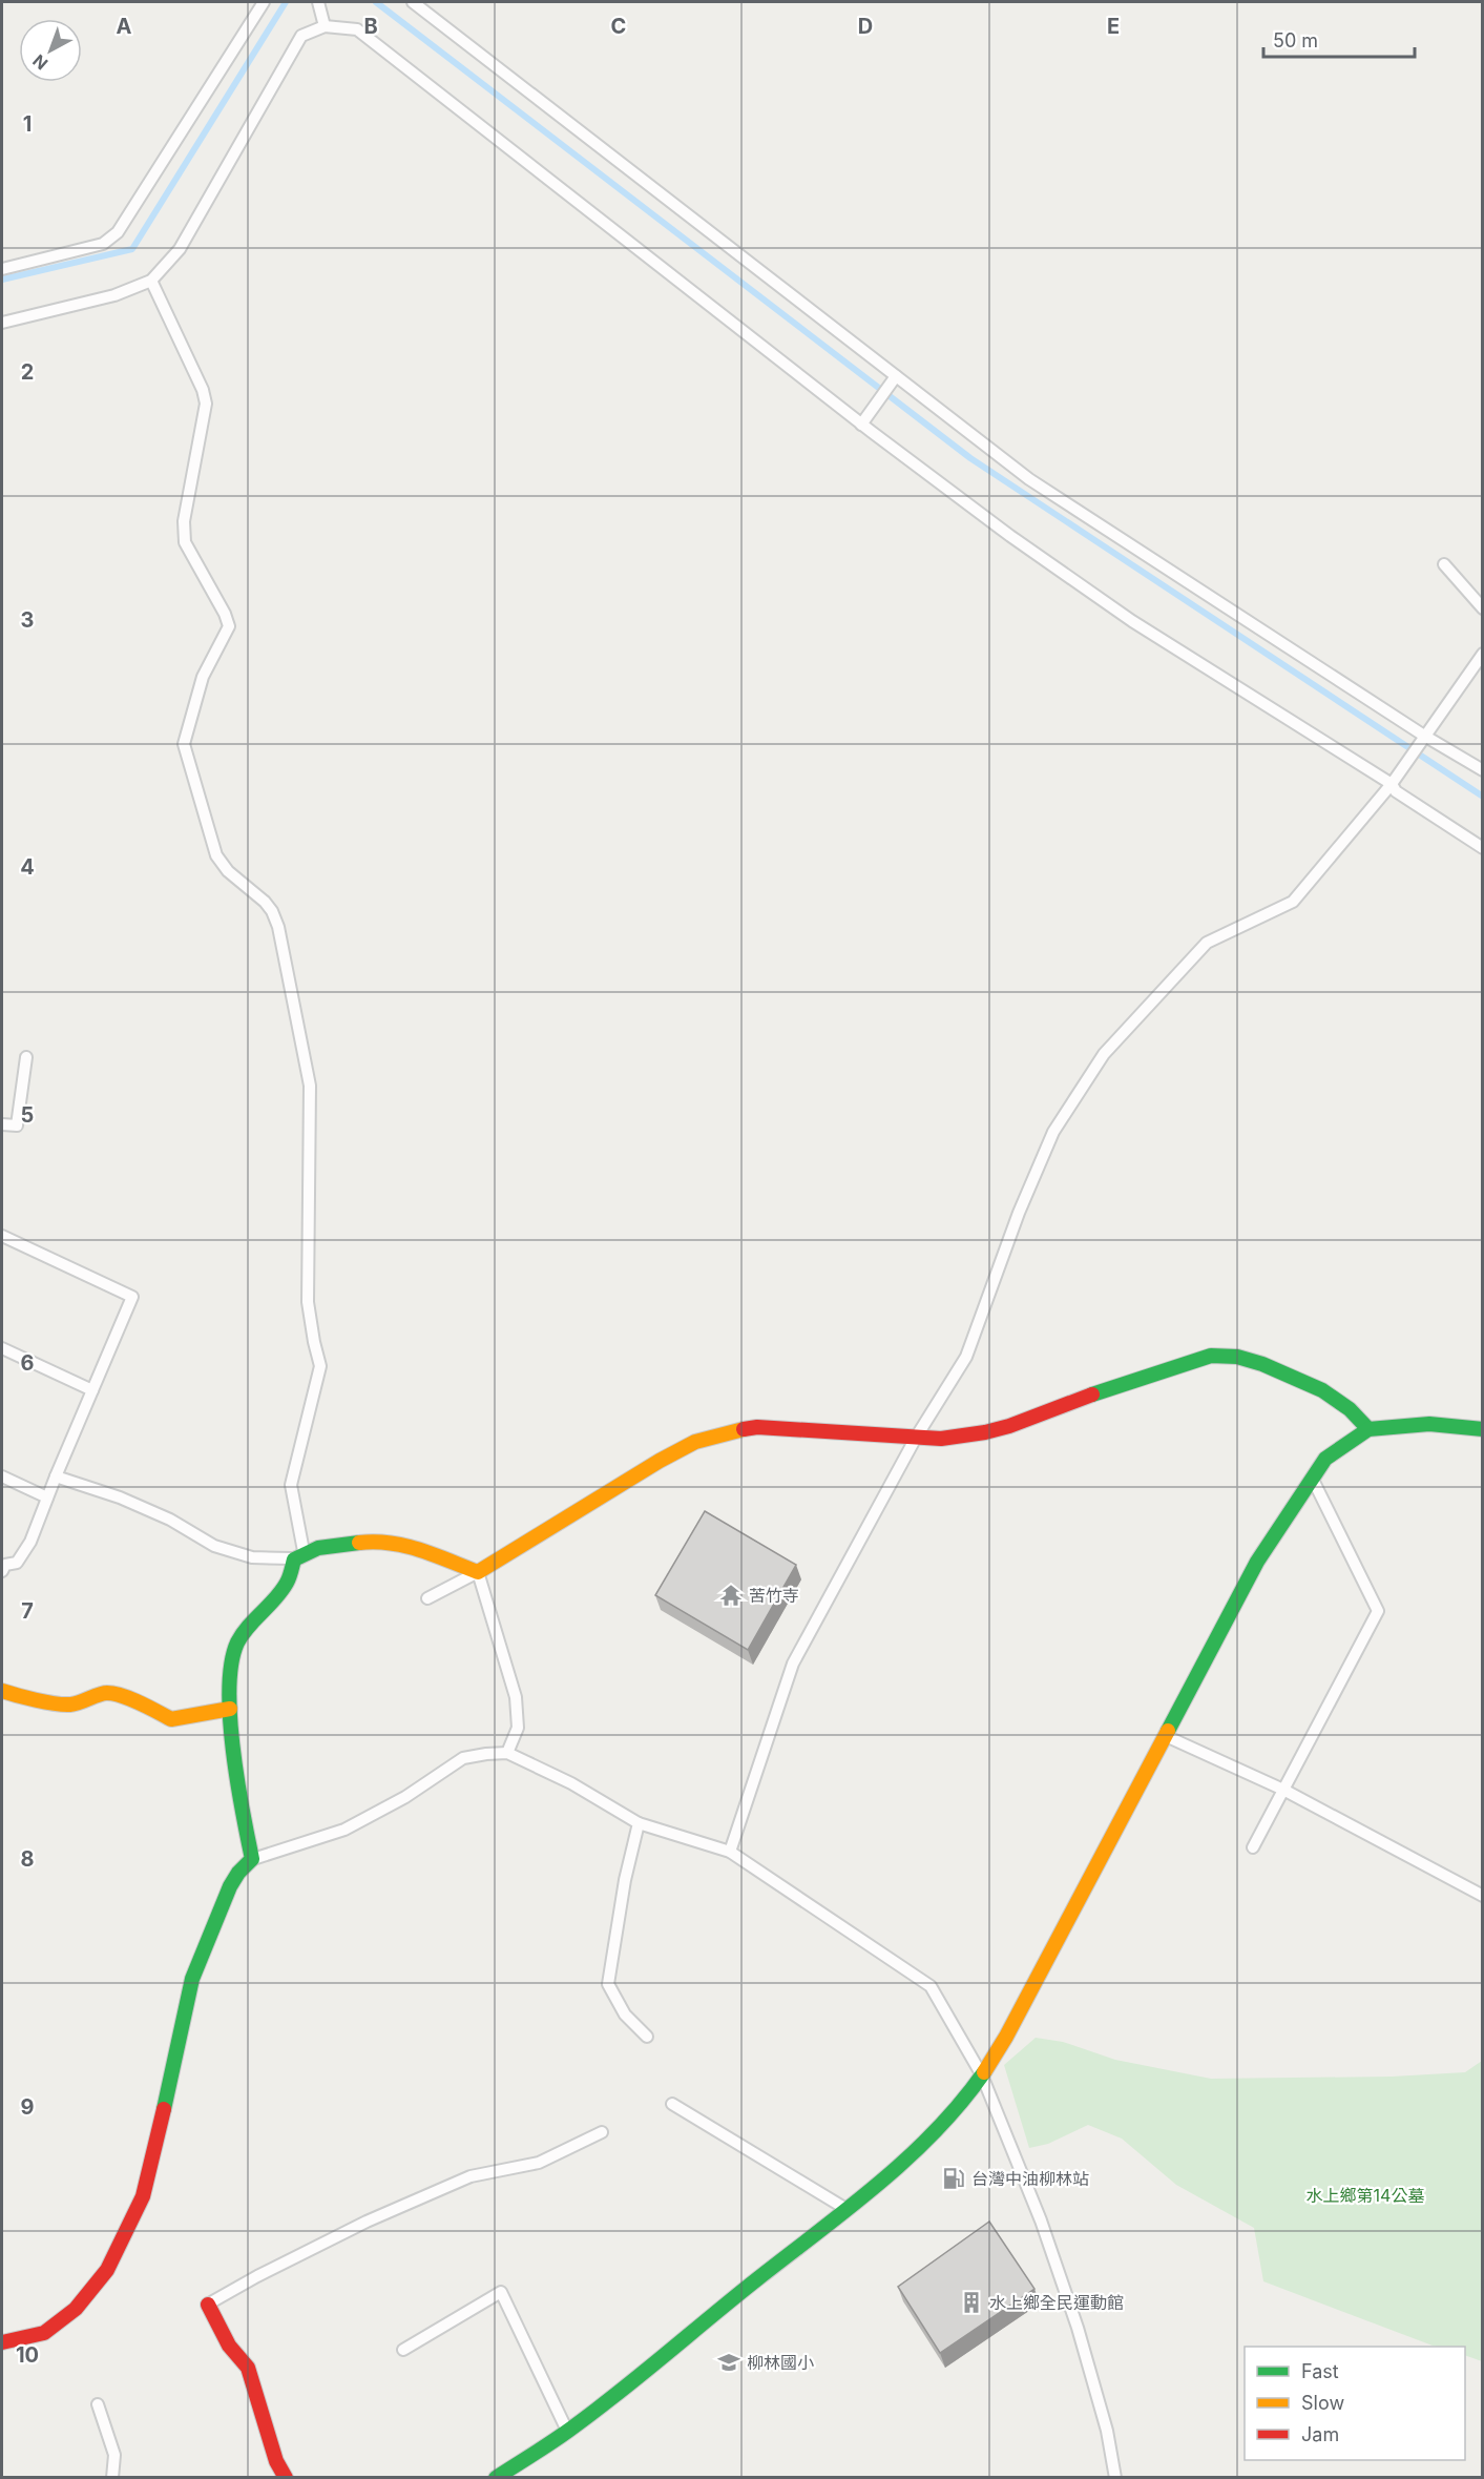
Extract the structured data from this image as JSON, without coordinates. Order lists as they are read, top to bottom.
{
  "parks": ["水上鄉第14公墓"],
  "places": {
    "temple": ["苦竹寺"],
    "fuel station": ["台灣中油柳林站"],
    "building": ["水上鄉全民運動館"],
    "school or university": ["柳林國小"]
  },
  "legend": ["Fast", "Slow", "Jam"],
  "scale_bar": "50 m",
  "north": "bottom left",
  "grid": {
    "columns": [
      "A",
      "B",
      "C",
      "D",
      "E"
    ],
    "rows": [
      "1",
      "2",
      "3",
      "4",
      "5",
      "6",
      "7",
      "8",
      "9",
      "10"
    ]
  }
}
